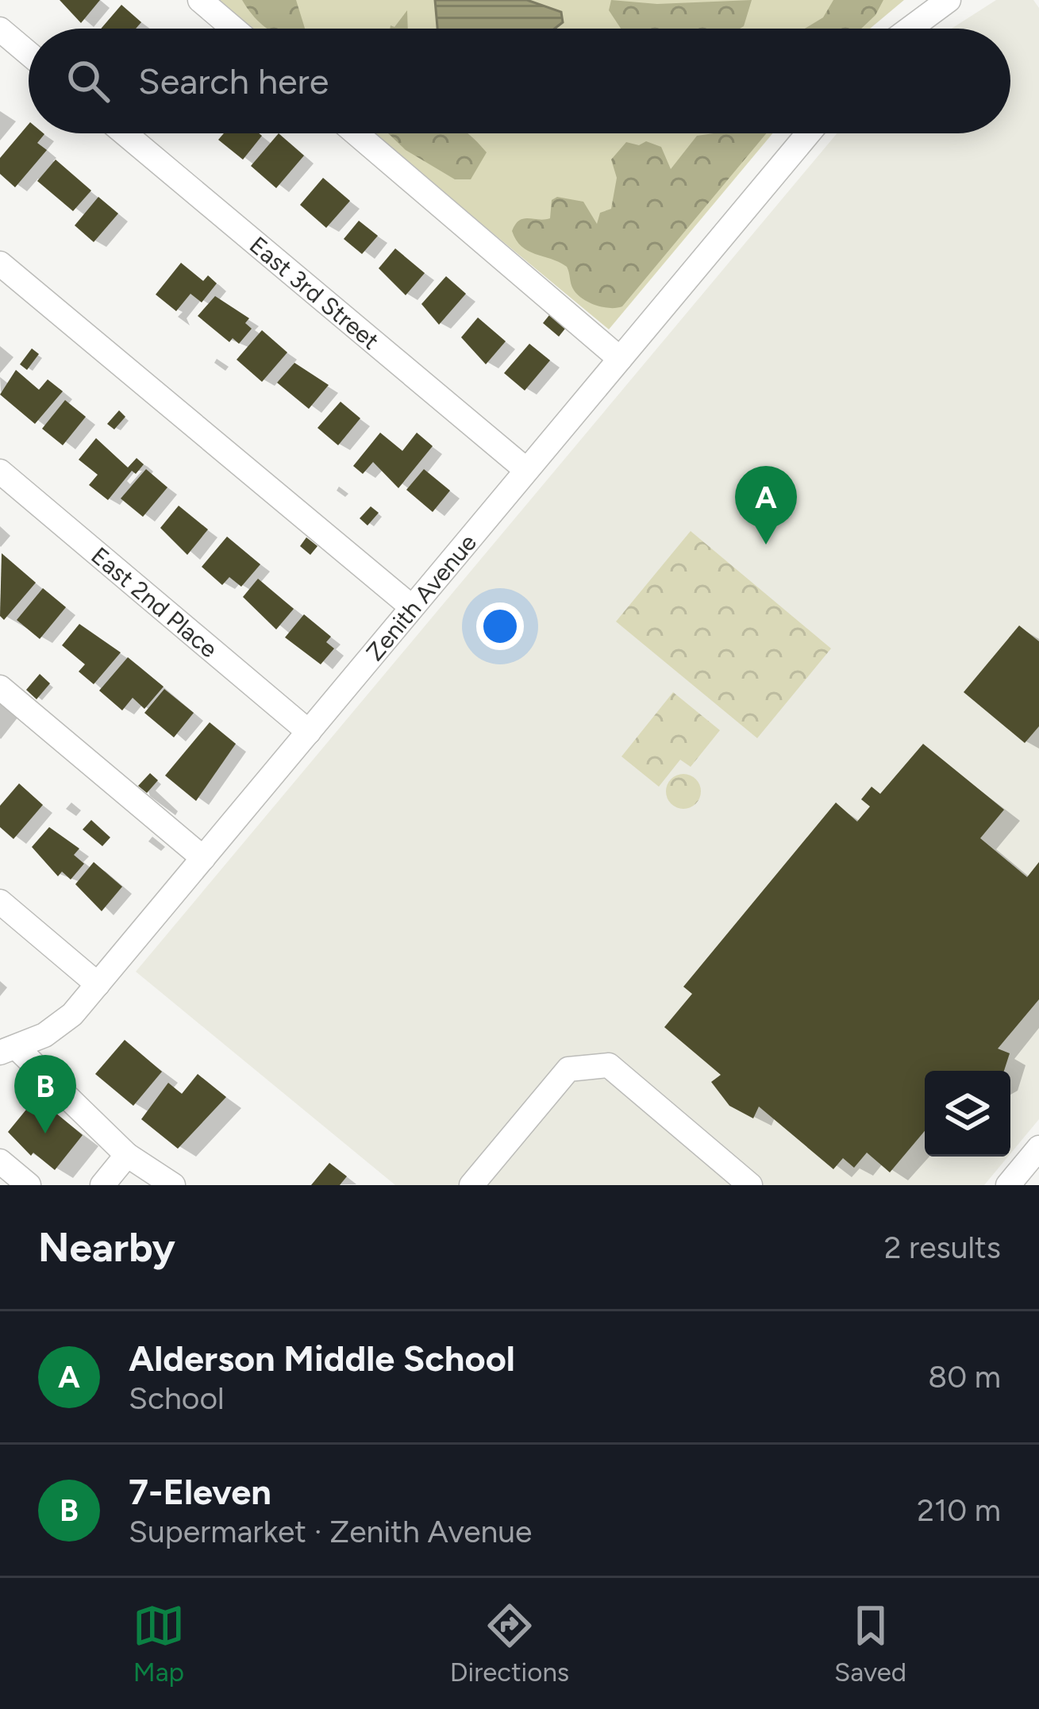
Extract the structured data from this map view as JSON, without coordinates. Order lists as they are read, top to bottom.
{
  "streets": {
    "street": ["East 3rd Street", "Zenith Avenue", "East 2nd Place"]
  },
  "crossings": [
    ["East 3rd Street", "Zenith Avenue"],
    ["Zenith Avenue", "East 2nd Place"]
  ],
  "page": {
    "search": "Search here",
    "pins": ["A", "B"],
    "heading": ["Nearby", "2 results"],
    "list": [
      {
        "mark": "A",
        "name": "Alderson Middle School",
        "note": "School",
        "value": "80 m"
      },
      {
        "mark": "B",
        "name": "7-Eleven",
        "note": "Supermarket · Zenith Avenue",
        "value": "210 m"
      }
    ],
    "nav": ["Map", "Directions", "Saved"]
  }
}
